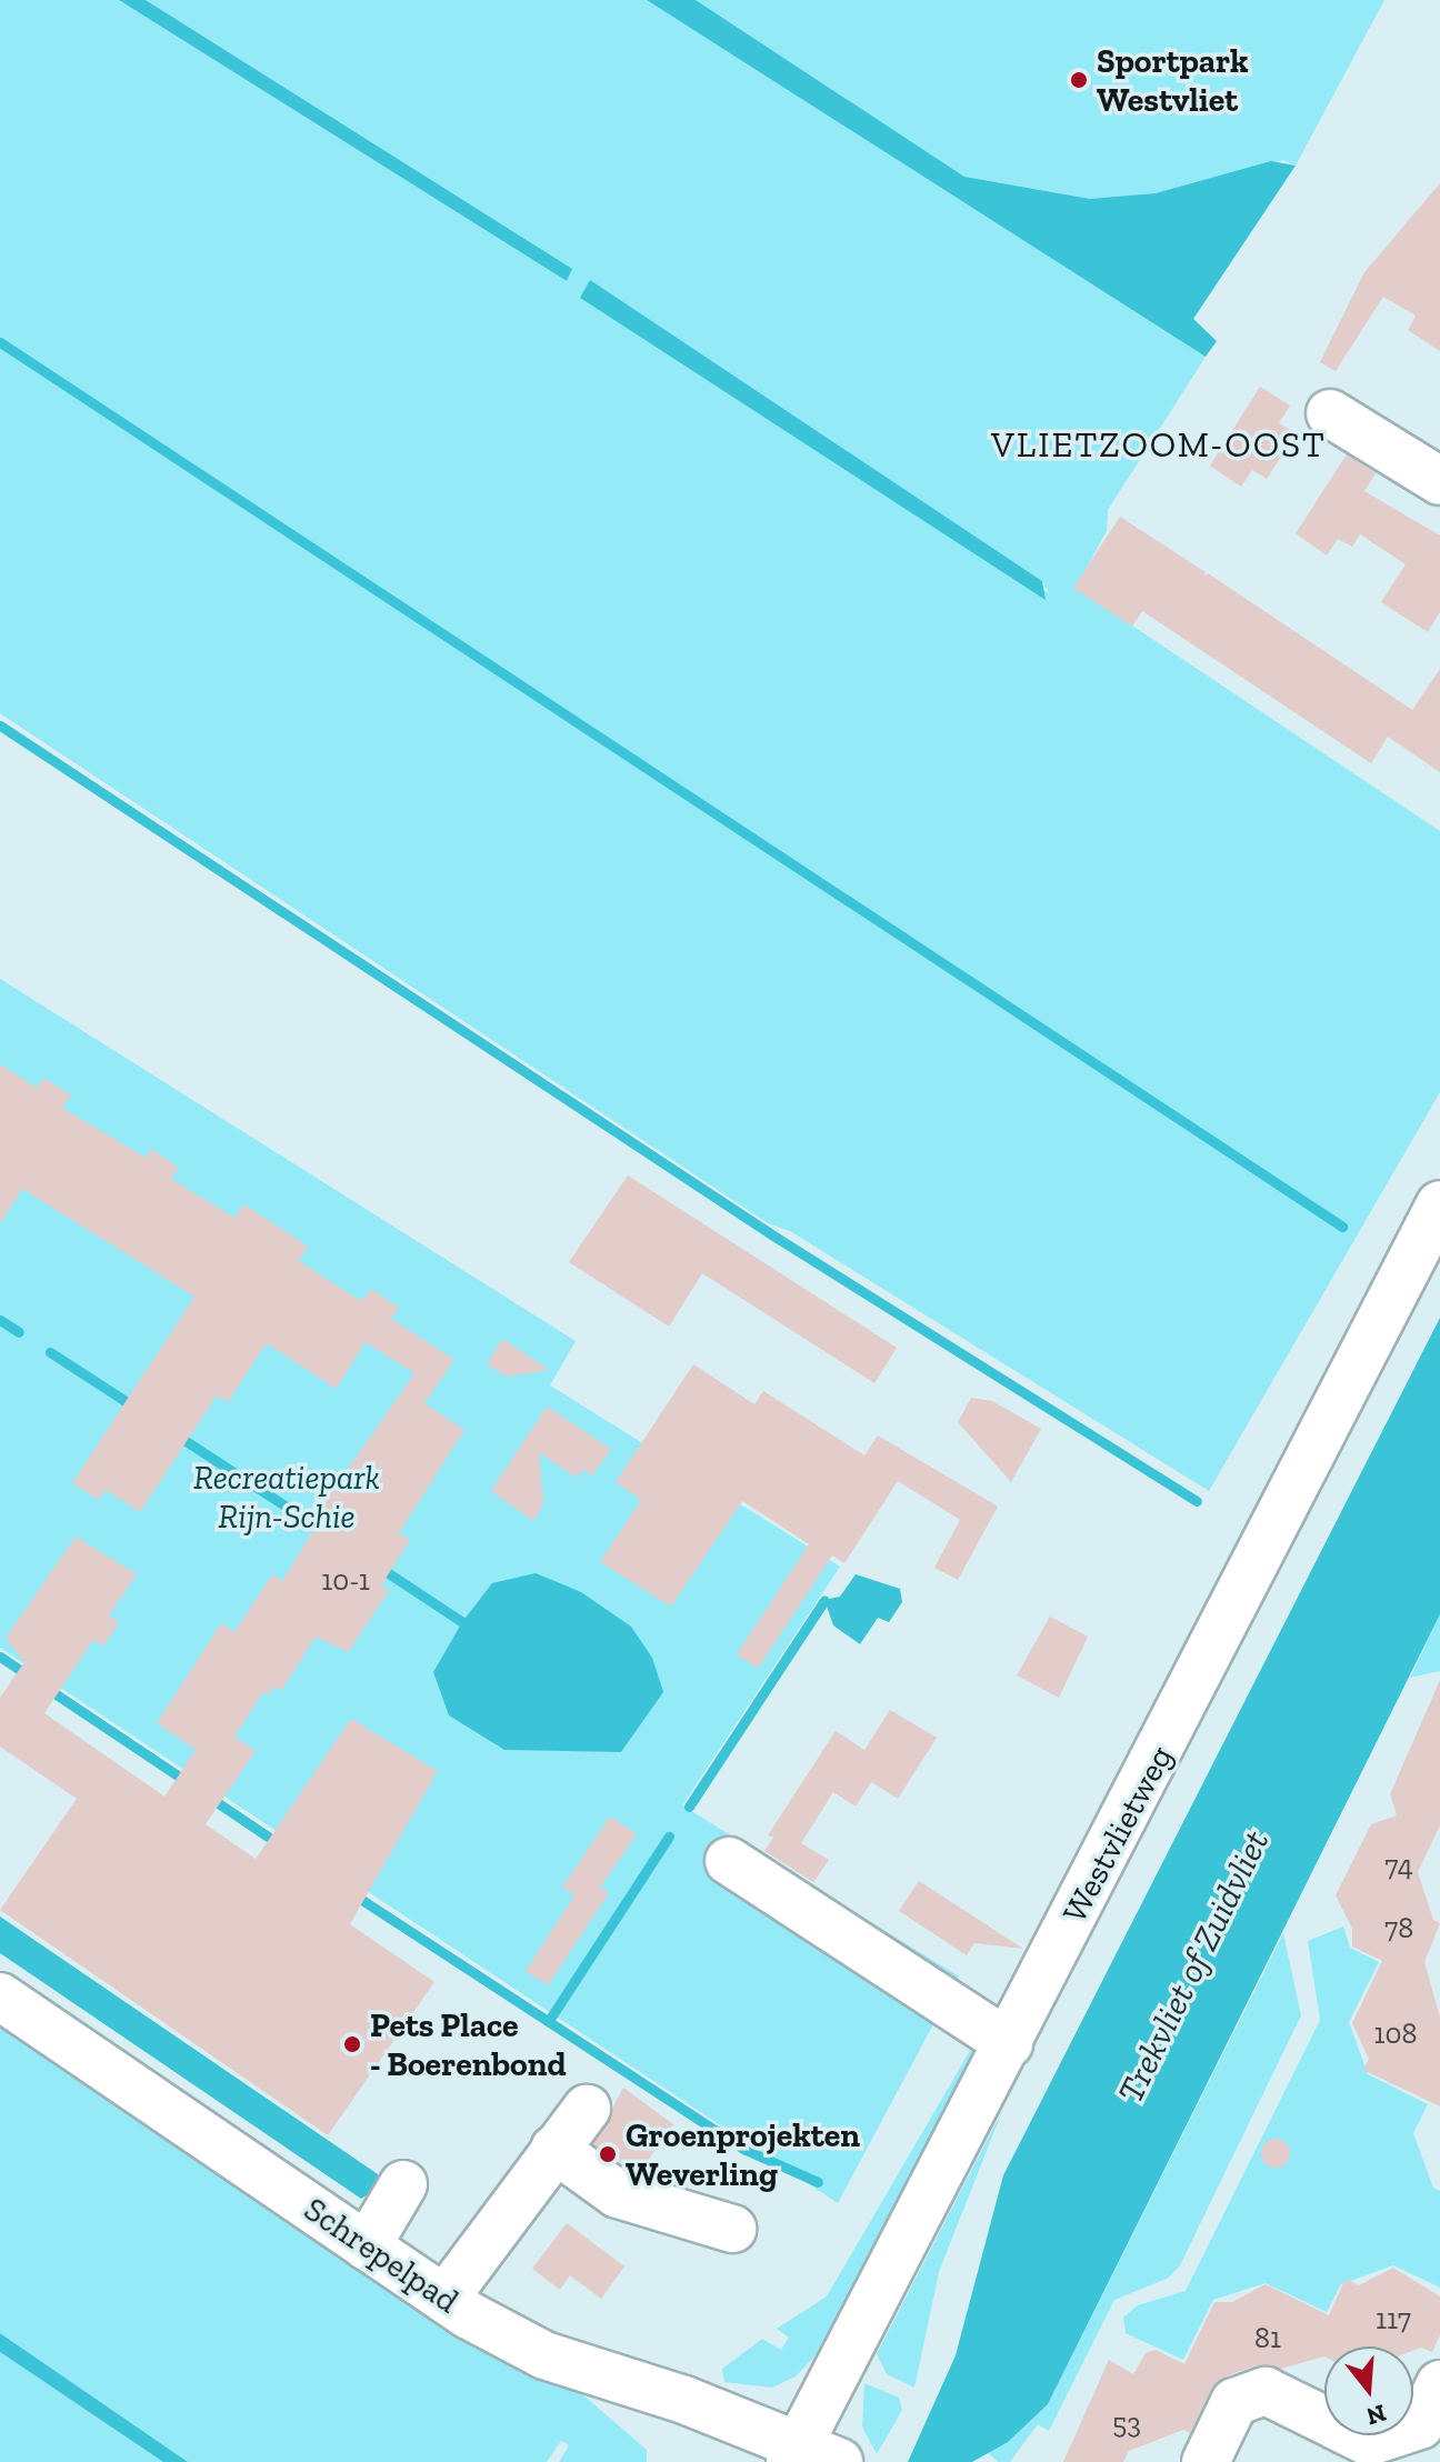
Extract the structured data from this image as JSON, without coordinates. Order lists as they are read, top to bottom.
{
  "streets": {
    "street": ["Westvlietweg", "Schrepelpad"]
  },
  "crossings": [
    ["Westvlietweg", "Schrepelpad"]
  ],
  "districts": ["VLIETZOOM-OOST"],
  "water": ["Trekvliet of Zuidvliet"],
  "parks": ["Recreatiepark Rijn-Schie"],
  "places": ["Sportpark Westvliet", "Pets Place - Boerenbond", "Groenprojekten Weverling"],
  "house_numbers": [
    "10-1",
    "74",
    "78",
    "108",
    "117",
    "81",
    "53"
  ],
  "north": "bottom"
}
